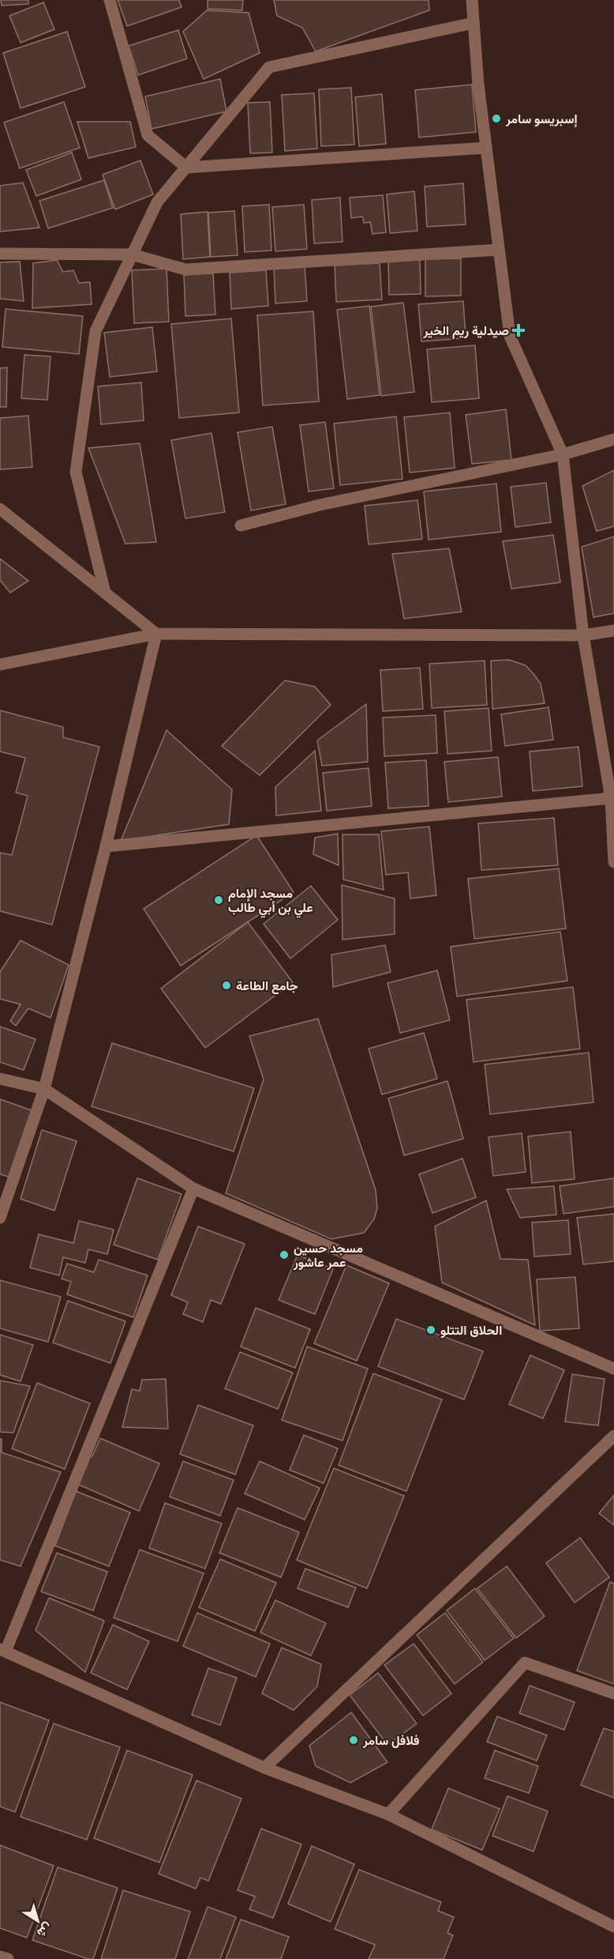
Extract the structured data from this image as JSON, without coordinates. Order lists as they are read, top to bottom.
{
  "places": {
    "other": [
      "إسبريسو سامر",
      "مسجد الإمام علي بن أبي طالب",
      "جامع الطاعة",
      "مسجد حسين عمر عاشور",
      "الحلاق التتلو",
      "فلافل سامر"
    ],
    "health": ["صيدلية ريم الخير"]
  },
  "north": "bottom right"
}
